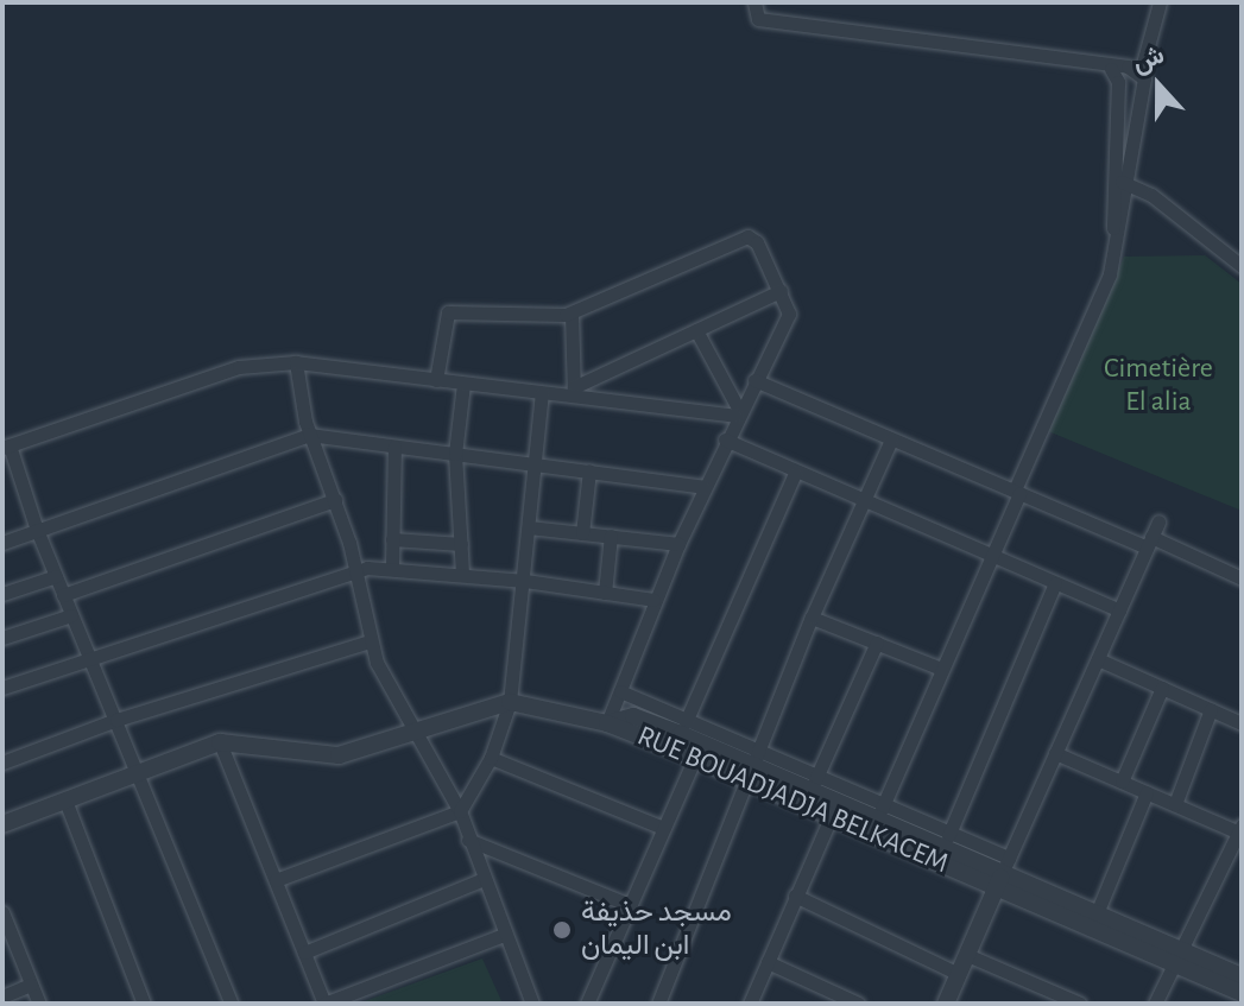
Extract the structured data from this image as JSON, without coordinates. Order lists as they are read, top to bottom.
{
  "streets": {
    "street": ["RUE BOUADJADJA BELKACEM"]
  },
  "parks": ["Cimetière El alia"],
  "places": ["مسجد حذيفة ابن اليمان"],
  "north": "top"
}
